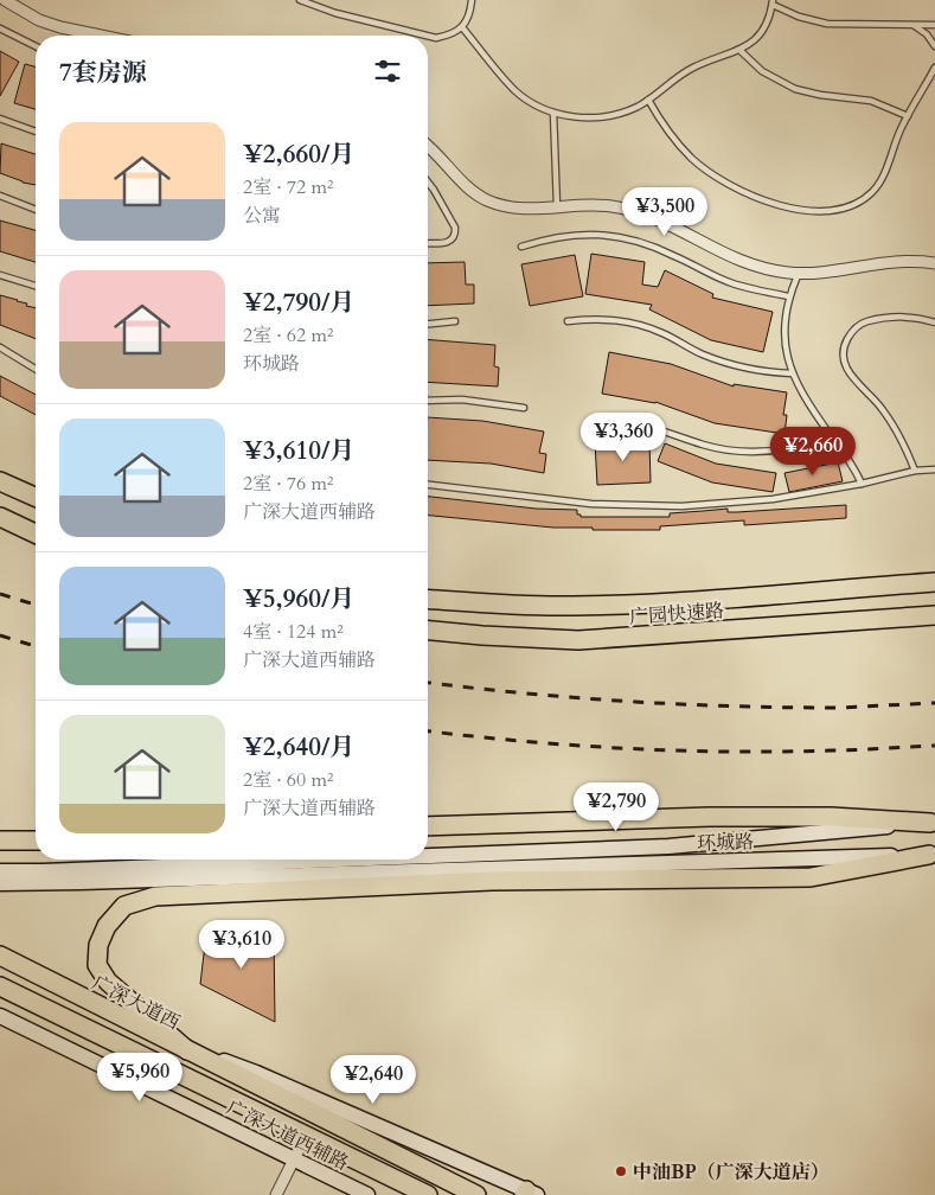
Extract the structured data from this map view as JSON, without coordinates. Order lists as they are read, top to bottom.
{
  "streets": {
    "highway": ["广园快速路", "广深大道西"],
    "main road": ["环城路", "广深大道西辅路"]
  },
  "places": ["中油BP（广深大道店）"],
  "page": {
    "heading": "7套房源",
    "list": [
      {
        "name": "¥2,660/月",
        "note": "2室 · 72 m² · 公寓"
      },
      {
        "name": "¥2,790/月",
        "note": "2室 · 62 m² · 环城路"
      },
      {
        "name": "¥3,610/月",
        "note": "2室 · 76 m² · 广深大道西辅路"
      },
      {
        "name": "¥5,960/月",
        "note": "4室 · 124 m² · 广深大道西辅路"
      },
      {
        "name": "¥2,640/月",
        "note": "2室 · 60 m² · 广深大道西辅路"
      }
    ],
    "price": [
      "¥3,500",
      "¥3,360",
      "¥2,660",
      "¥2,790",
      "¥3,610",
      "¥5,960",
      "¥2,640"
    ]
  }
}
